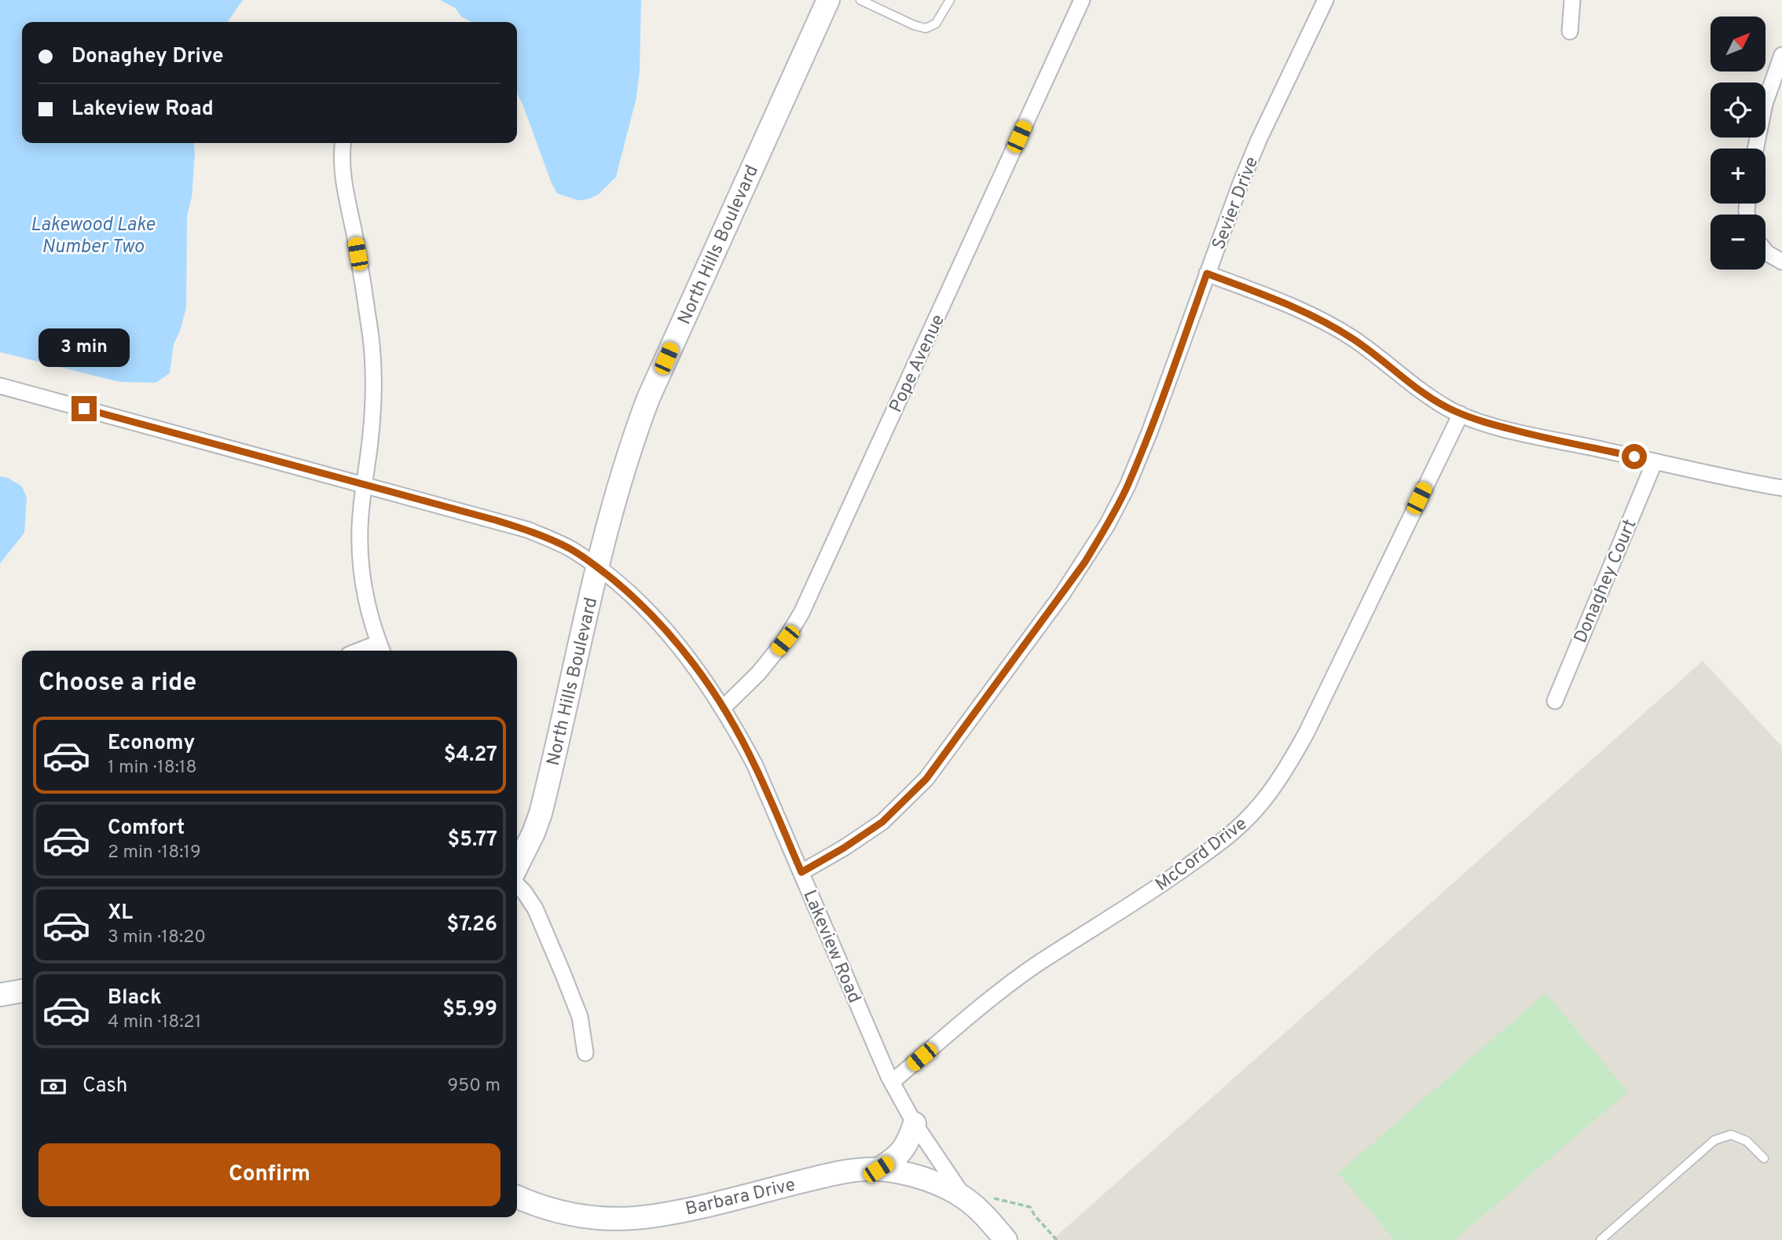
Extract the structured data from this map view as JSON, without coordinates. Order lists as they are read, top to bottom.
{
  "streets": {
    "street": [
      "Sevier Drive",
      "North Hills Boulevard",
      "Pope Avenue",
      "Donaghey Court",
      "McCord Drive",
      "Lakeview Road",
      "Barbara Drive"
    ]
  },
  "crossings": [
    ["Sevier Drive", "Lakeview Road"],
    ["North Hills Boulevard", "Lakeview Road"],
    ["Pope Avenue", "Lakeview Road"],
    ["McCord Drive", "Lakeview Road"],
    ["Lakeview Road", "Barbara Drive"]
  ],
  "water": ["Lakewood Lake Number Two"],
  "north": "top right",
  "page": {
    "map_buttons": ["+", "−"],
    "banner": ["Donaghey Drive", "Lakeview Road"],
    "bubble": "3 min",
    "heading": "Choose a ride",
    "list": [
      {
        "name": "Economy",
        "note": "1 min · 18:18",
        "value": "$4.27"
      },
      {
        "name": "Comfort",
        "note": "2 min · 18:19",
        "value": "$5.77"
      },
      {
        "name": "XL",
        "note": "3 min · 18:20",
        "value": "$7.26"
      },
      {
        "name": "Black",
        "note": "4 min · 18:21",
        "value": "$5.99"
      }
    ],
    "pay": ["Cash", "950 m"],
    "buttons": "Confirm"
  }
}
